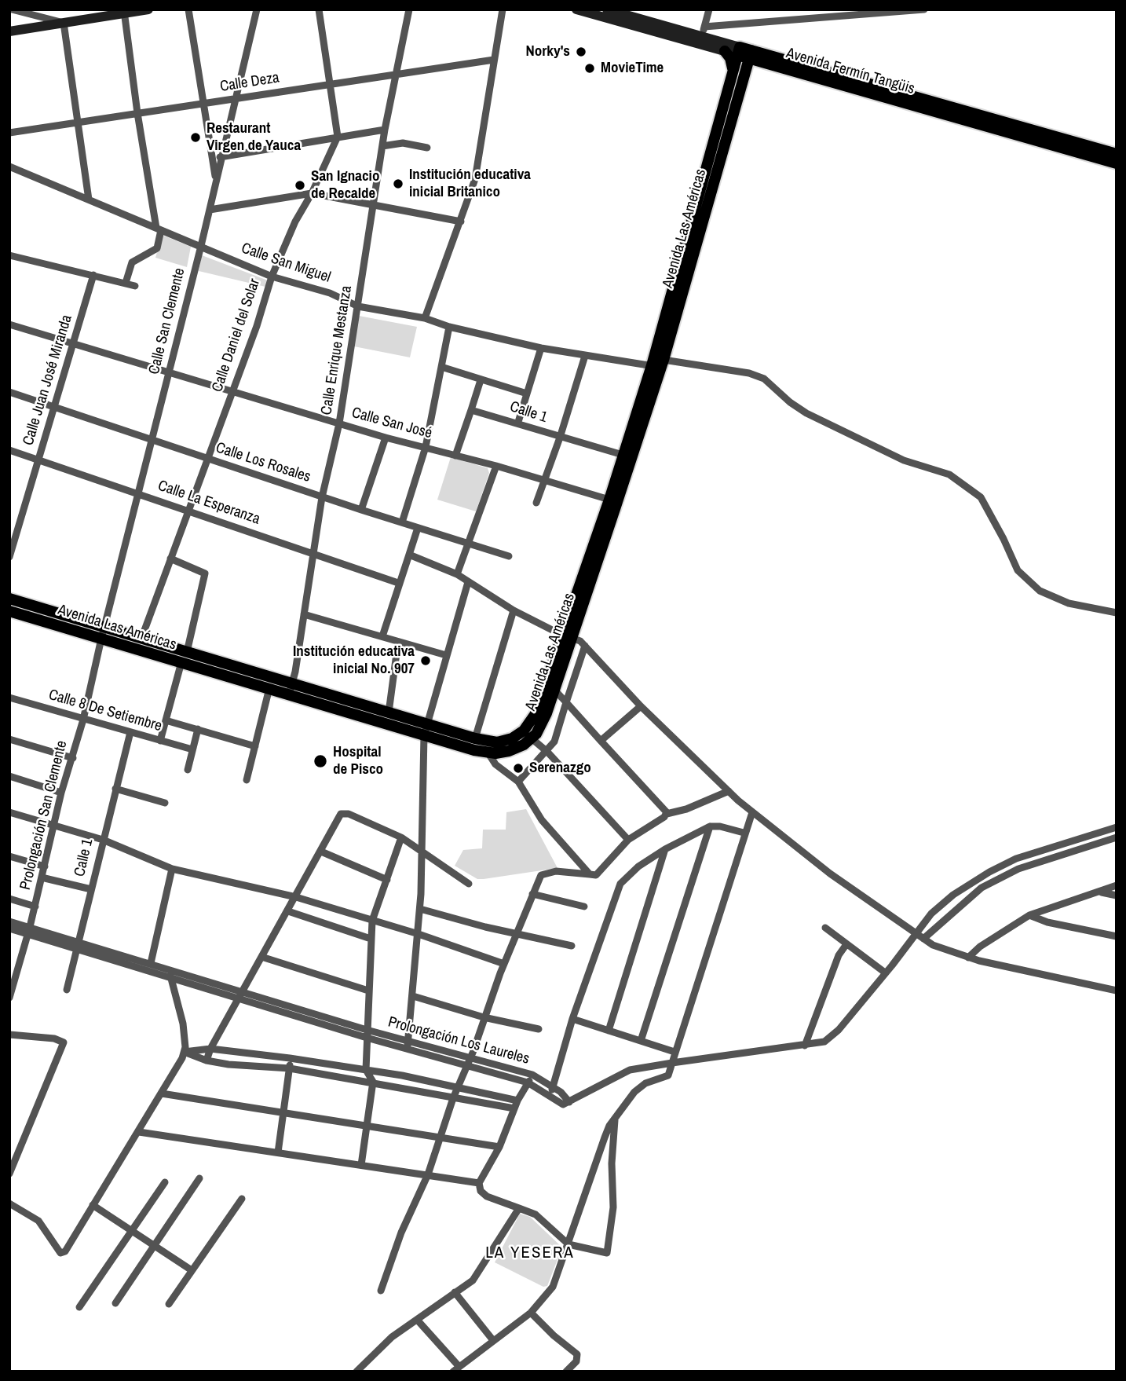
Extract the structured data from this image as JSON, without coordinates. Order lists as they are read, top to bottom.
{
  "streets": {
    "main road": ["Avenida Fermín Tangüis", "Avenida Las Américas"],
    "street": [
      "Calle Deza",
      "Calle San Miguel",
      "Calle San Clemente",
      "Calle Daniel del Solar",
      "Calle Enrique Mestanza",
      "Calle Juan José Miranda",
      "Calle 1",
      "Calle San José",
      "Calle Los Rosales",
      "Calle La Esperanza",
      "Calle 8 De Setiembre",
      "Prolongación San Clemente",
      "Prolongación Los Laureles"
    ]
  },
  "crossings": [
    ["Avenida Fermín Tangüis", "Avenida Las Américas"],
    ["Calle Deza", "Calle San Clemente"],
    ["Calle Deza", "Calle Enrique Mestanza"],
    ["Avenida Las Américas", "Calle San Miguel"],
    ["Avenida Las Américas", "Calle San Clemente"],
    ["Avenida Las Américas", "Calle Daniel del Solar"],
    ["Avenida Las Américas", "Calle Enrique Mestanza"],
    ["Avenida Las Américas", "Calle 1"],
    ["Avenida Las Américas", "Calle San José"],
    ["Avenida Las Américas", "Prolongación San Clemente"],
    ["Calle San Miguel", "Calle San Clemente"],
    ["Calle San Miguel", "Calle Daniel del Solar"],
    ["Calle San Miguel", "Calle Enrique Mestanza"],
    ["Calle San Clemente", "Calle San José"],
    ["Calle San Clemente", "Calle Los Rosales"],
    ["Calle San Clemente", "Calle La Esperanza"],
    ["Calle San Clemente", "Prolongación San Clemente"],
    ["Calle Daniel del Solar", "Calle San José"],
    ["Calle Daniel del Solar", "Calle Los Rosales"],
    ["Calle Daniel del Solar", "Calle La Esperanza"],
    ["Calle Enrique Mestanza", "Calle San José"],
    ["Calle Enrique Mestanza", "Calle Los Rosales"],
    ["Calle Enrique Mestanza", "Calle La Esperanza"],
    ["Calle Juan José Miranda", "Calle San José"],
    ["Calle Juan José Miranda", "Calle Los Rosales"],
    ["Calle Juan José Miranda", "Calle La Esperanza"],
    ["Calle 1", "Calle 8 De Setiembre"],
    ["Calle 1", "Prolongación Los Laureles"],
    ["Calle 8 De Setiembre", "Prolongación San Clemente"],
    ["Prolongación San Clemente", "Prolongación Los Laureles"]
  ],
  "districts": ["LA YESERA"],
  "places": [
    "Norky's",
    "MovieTime",
    "Restaurant Virgen de Yauca",
    "Institución educativa inicial Britanico",
    "San Ignacio de Recalde",
    "Institución educativa inicial No. 907",
    "Hospital de Pisco",
    "Serenazgo"
  ]
}
